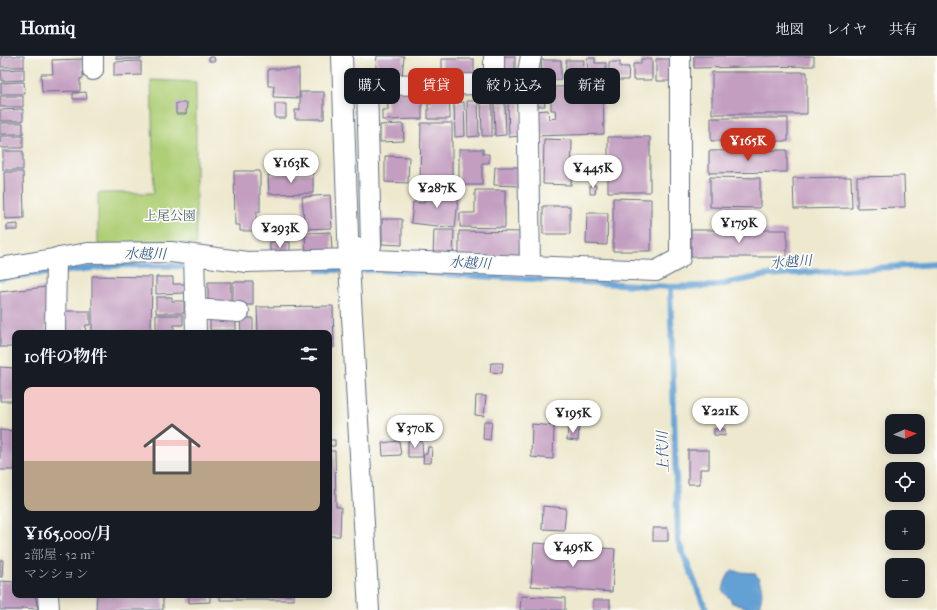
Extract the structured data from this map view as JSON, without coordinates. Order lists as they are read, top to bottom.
{
  "water": ["水越川", "上代川"],
  "parks": ["上尾公園"],
  "north": "right",
  "page": {
    "header": "Homiq",
    "nav": ["地図", "レイヤ", "共有"],
    "chip": [
      "購入",
      "賃貸",
      "絞り込み",
      "新着"
    ],
    "price": [
      "¥165K",
      "¥163K",
      "¥445K",
      "¥287K",
      "¥179K",
      "¥293K",
      "¥221K",
      "¥195K",
      "¥370K",
      "¥495K"
    ],
    "heading": "10件の物件",
    "list": [
      {
        "name": "¥165,000/月",
        "note": "2部屋 · 52 m² · マンション"
      }
    ],
    "map_buttons": ["+", "−"]
  }
}
